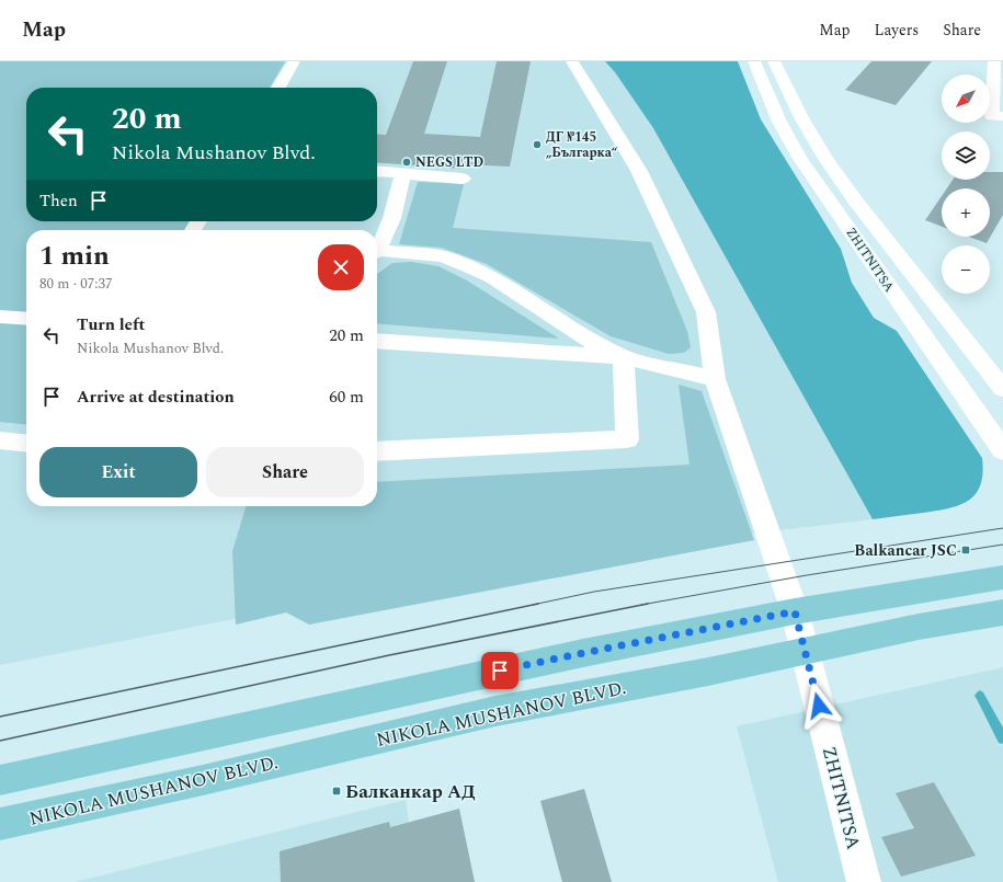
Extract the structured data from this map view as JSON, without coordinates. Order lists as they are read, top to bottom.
{
  "streets": {
    "main road": ["NIKOLA MUSHANOV BLVD."],
    "street": ["ZHITNITSA"]
  },
  "crossings": [
    ["ZHITNITSA", "NIKOLA MUSHANOV BLVD."]
  ],
  "places": {
    "other": ["ДГ №145 „Българка“", "NEGS LTD"],
    "transit": ["Balkancar JSC", "Балканкар АД"]
  },
  "north": "bottom left",
  "page": {
    "header": "Map",
    "nav": ["Map", "Layers", "Share"],
    "map_buttons": ["+", "−"],
    "turn": ["20 m", "Nikola Mushanov Blvd."],
    "then": "Then",
    "heading": ["1 min", "80 m · 07:37"],
    "list": [
      {
        "name": "Turn left",
        "note": "Nikola Mushanov Blvd.",
        "value": "20 m"
      },
      {
        "name": "Arrive at destination",
        "value": "60 m"
      }
    ],
    "buttons": ["Exit", "Share"]
  }
}
